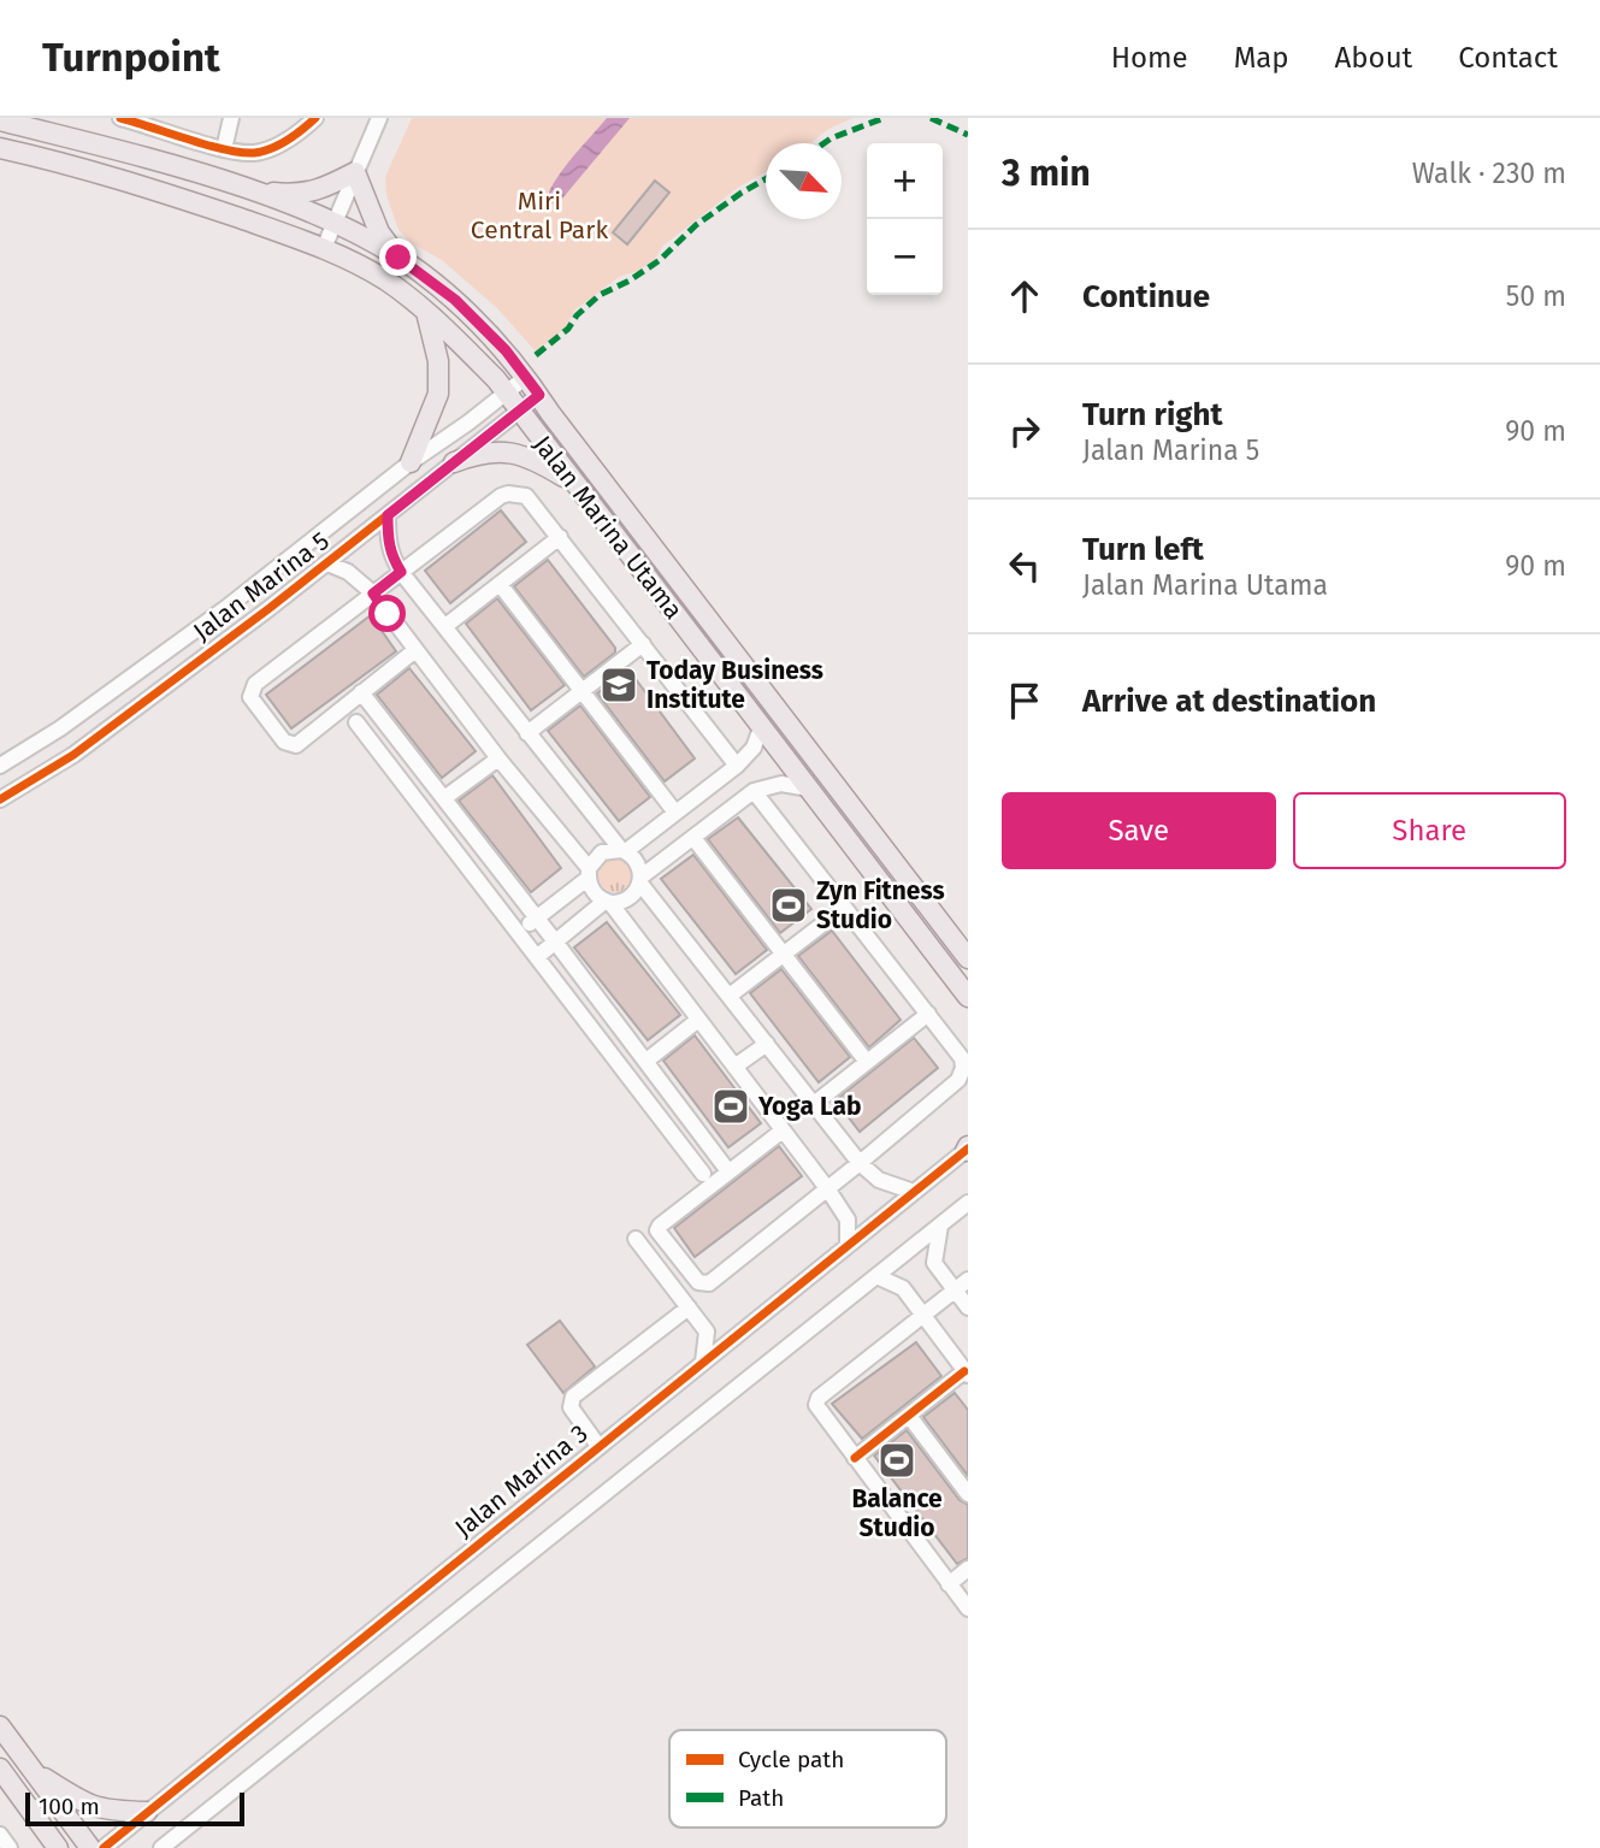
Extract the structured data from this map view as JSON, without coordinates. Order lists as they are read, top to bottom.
{
  "streets": {
    "main road": ["Jalan Marina Utama"],
    "street": ["Jalan Marina 5", "Jalan Marina 3"]
  },
  "crossings": [
    ["Jalan Marina Utama", "Jalan Marina 5"]
  ],
  "parks": ["Miri Central Park"],
  "places": {
    "school or university": ["Today Business Institute"],
    "sports": ["Zyn Fitness Studio", "Yoga Lab", "Balance Studio"]
  },
  "legend": ["Cycle path", "Path"],
  "scale_bar": "100 m",
  "north": "bottom right",
  "page": {
    "header": "Turnpoint",
    "nav": [
      "Home",
      "Map",
      "About",
      "Contact"
    ],
    "heading": ["3 min", "Walk · 230 m"],
    "map_buttons": ["+", "−"],
    "list": [
      ["Continue", "50 m"],
      ["Turn right", "Jalan Marina 5", "90 m"],
      ["Turn left", "Jalan Marina Utama", "90 m"],
      "Arrive at destination"
    ],
    "buttons": ["Save", "Share"],
    "scale": "100 m"
  }
}
